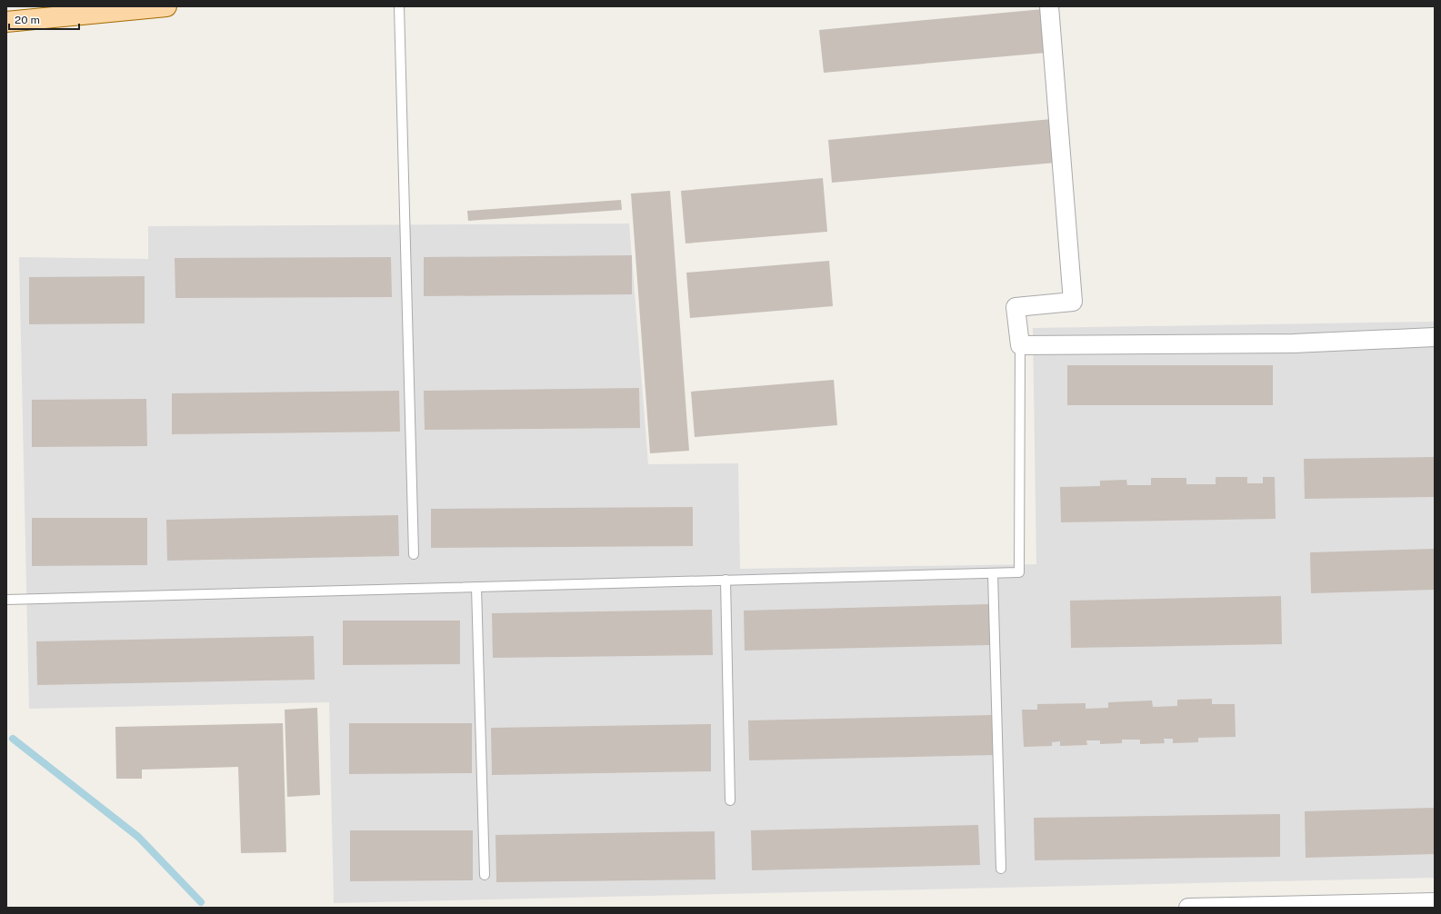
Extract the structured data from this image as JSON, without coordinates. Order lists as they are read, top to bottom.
{
  "scale_bar": "20 m"
}
